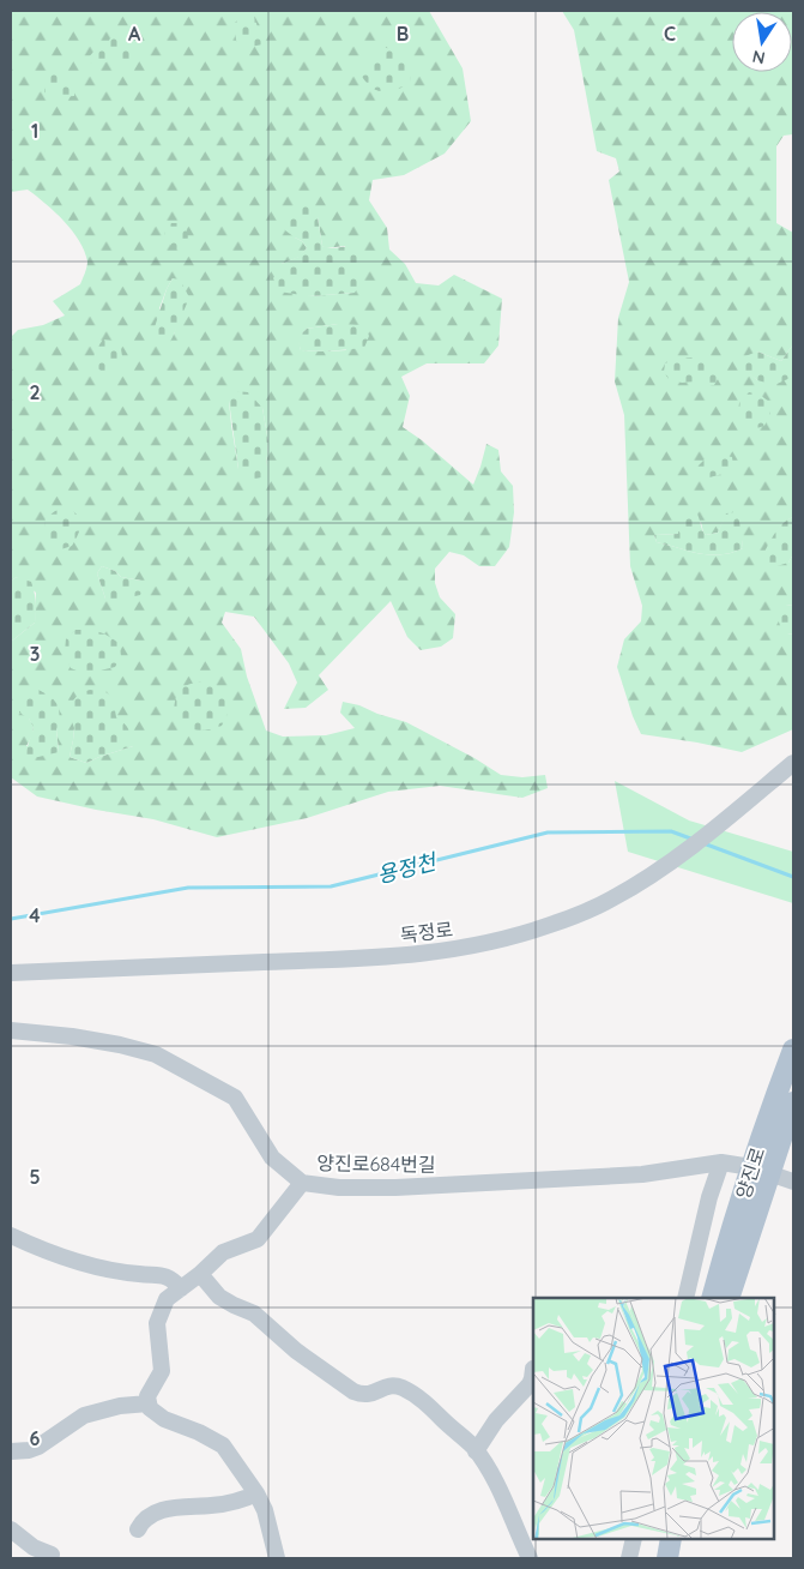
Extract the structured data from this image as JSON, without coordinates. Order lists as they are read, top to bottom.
{
  "streets": {
    "main road": ["양진로"],
    "street": ["독정로", "양진로684번길"]
  },
  "crossings": [
    ["양진로684번길", "양진로"]
  ],
  "water": ["용정천"],
  "north": "bottom",
  "grid": {
    "columns": ["A", "B", "C"],
    "rows": [
      "1",
      "2",
      "3",
      "4",
      "5",
      "6"
    ]
  }
}
